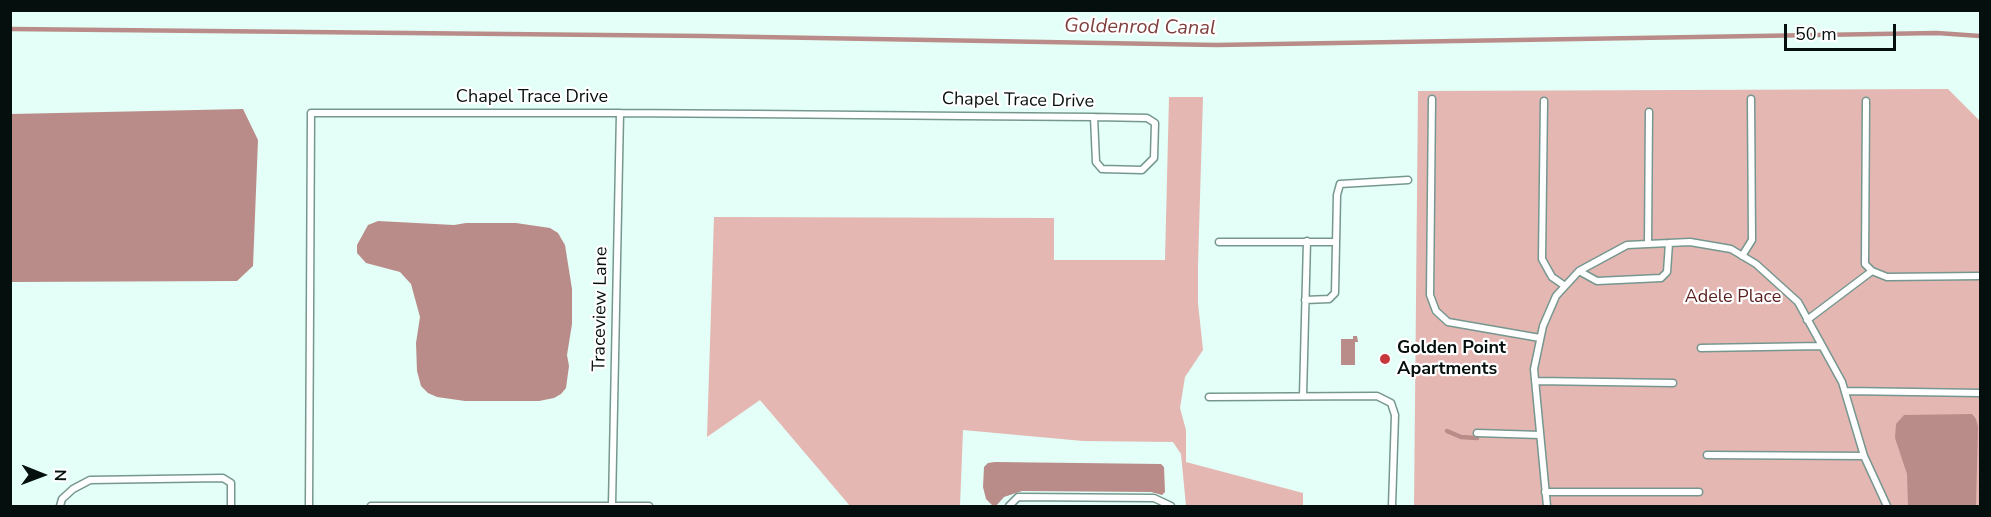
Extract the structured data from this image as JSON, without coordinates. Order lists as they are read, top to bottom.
{
  "streets": {
    "lane": ["Chapel Trace Drive", "Traceview Lane"]
  },
  "crossings": [
    ["Chapel Trace Drive", "Traceview Lane"]
  ],
  "water": ["Goldenrod Canal"],
  "parks": ["Adele Place"],
  "places": ["Golden Point Apartments"],
  "scale_bar": "50 m",
  "north": "right"
}
